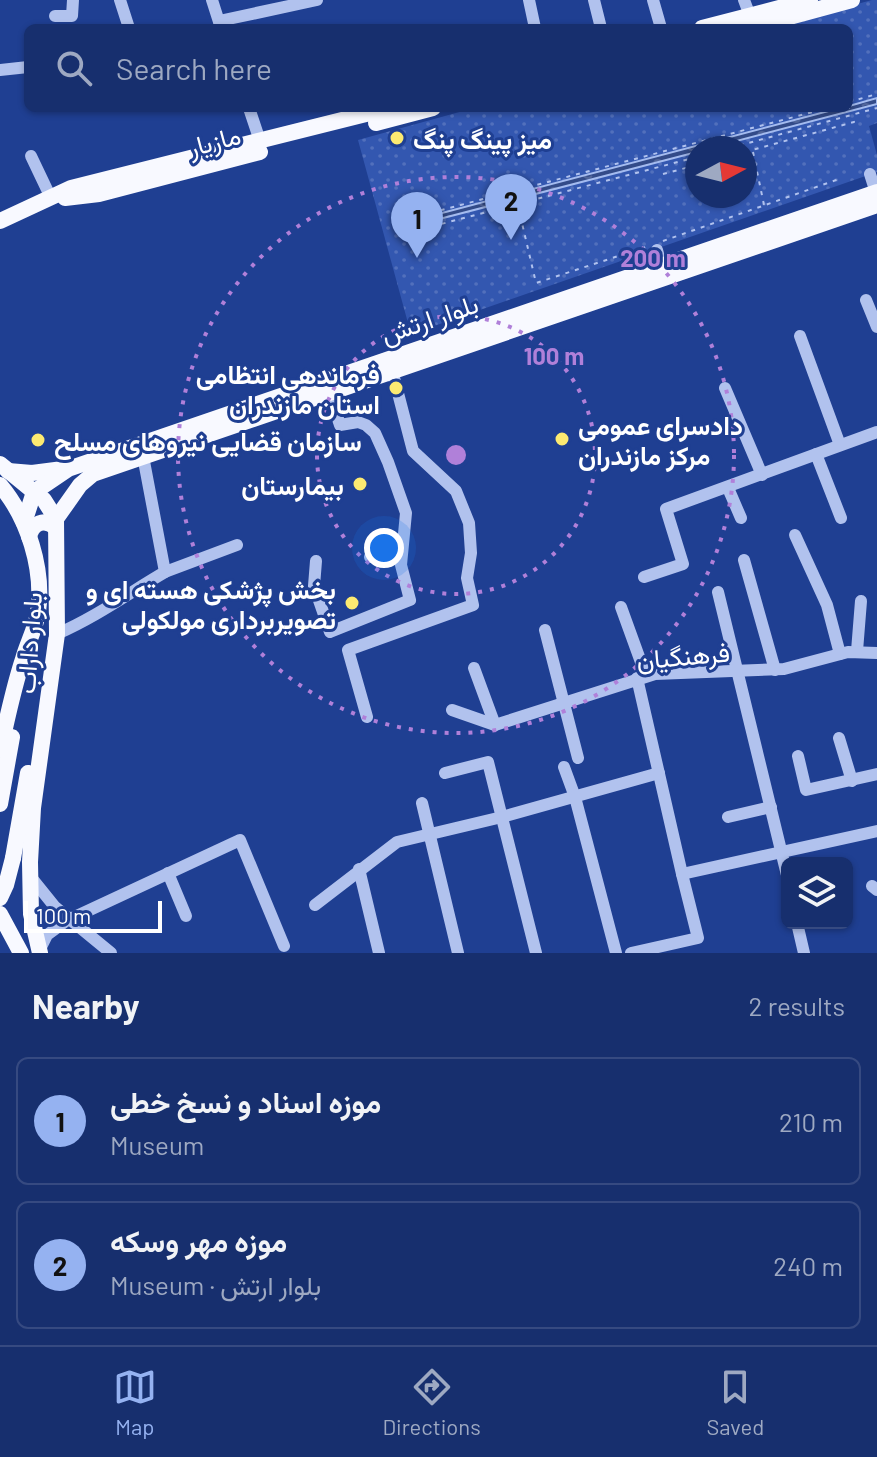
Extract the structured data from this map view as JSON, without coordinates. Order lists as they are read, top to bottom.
{
  "streets": {
    "main road": ["مازیار", "بلوار ارتش", "بلوار داراب"],
    "street": ["فرهنگیان"]
  },
  "crossings": [
    ["بلوار ارتش", "بلوار داراب"]
  ],
  "places": [
    "میز پینگ پنگ",
    "فرماندهی انتظامی استان مازندران",
    "دادسرای عمومی مرکز مازندران",
    "سازمان قضایی نیروهای مسلح",
    "بیمارستان",
    "بخش پژشکی هسته ای و تصویربرداری مولکولی"
  ],
  "scale_bar": "100 m",
  "north": "right",
  "page": {
    "search": "Search here",
    "pins": ["2", "1"],
    "scale": "100 m",
    "heading": ["Nearby", "2 results"],
    "list": [
      {
        "mark": "1",
        "name": "موزه اسناد و نسخ خطی",
        "note": "Museum",
        "value": "210 m"
      },
      {
        "mark": "2",
        "name": "موزه مهر وسکه",
        "note": "Museum · بلوار ارتش",
        "value": "240 m"
      }
    ],
    "nav": ["Map", "Directions", "Saved"]
  },
  "rings": ["200 m", "100 m"]
}
